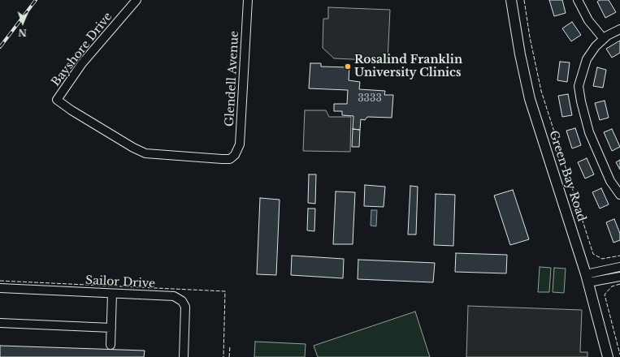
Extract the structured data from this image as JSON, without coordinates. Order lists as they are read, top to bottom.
{
  "streets": {
    "main road": ["Green Bay Road"],
    "street": ["Bayshore Drive", "Glendell Avenue", "Sailor Drive"]
  },
  "crossings": [
    ["Bayshore Drive", "Glendell Avenue"]
  ],
  "places": ["Rosalind Franklin University Clinics"],
  "house_numbers": ["3333"],
  "north": "bottom"
}
